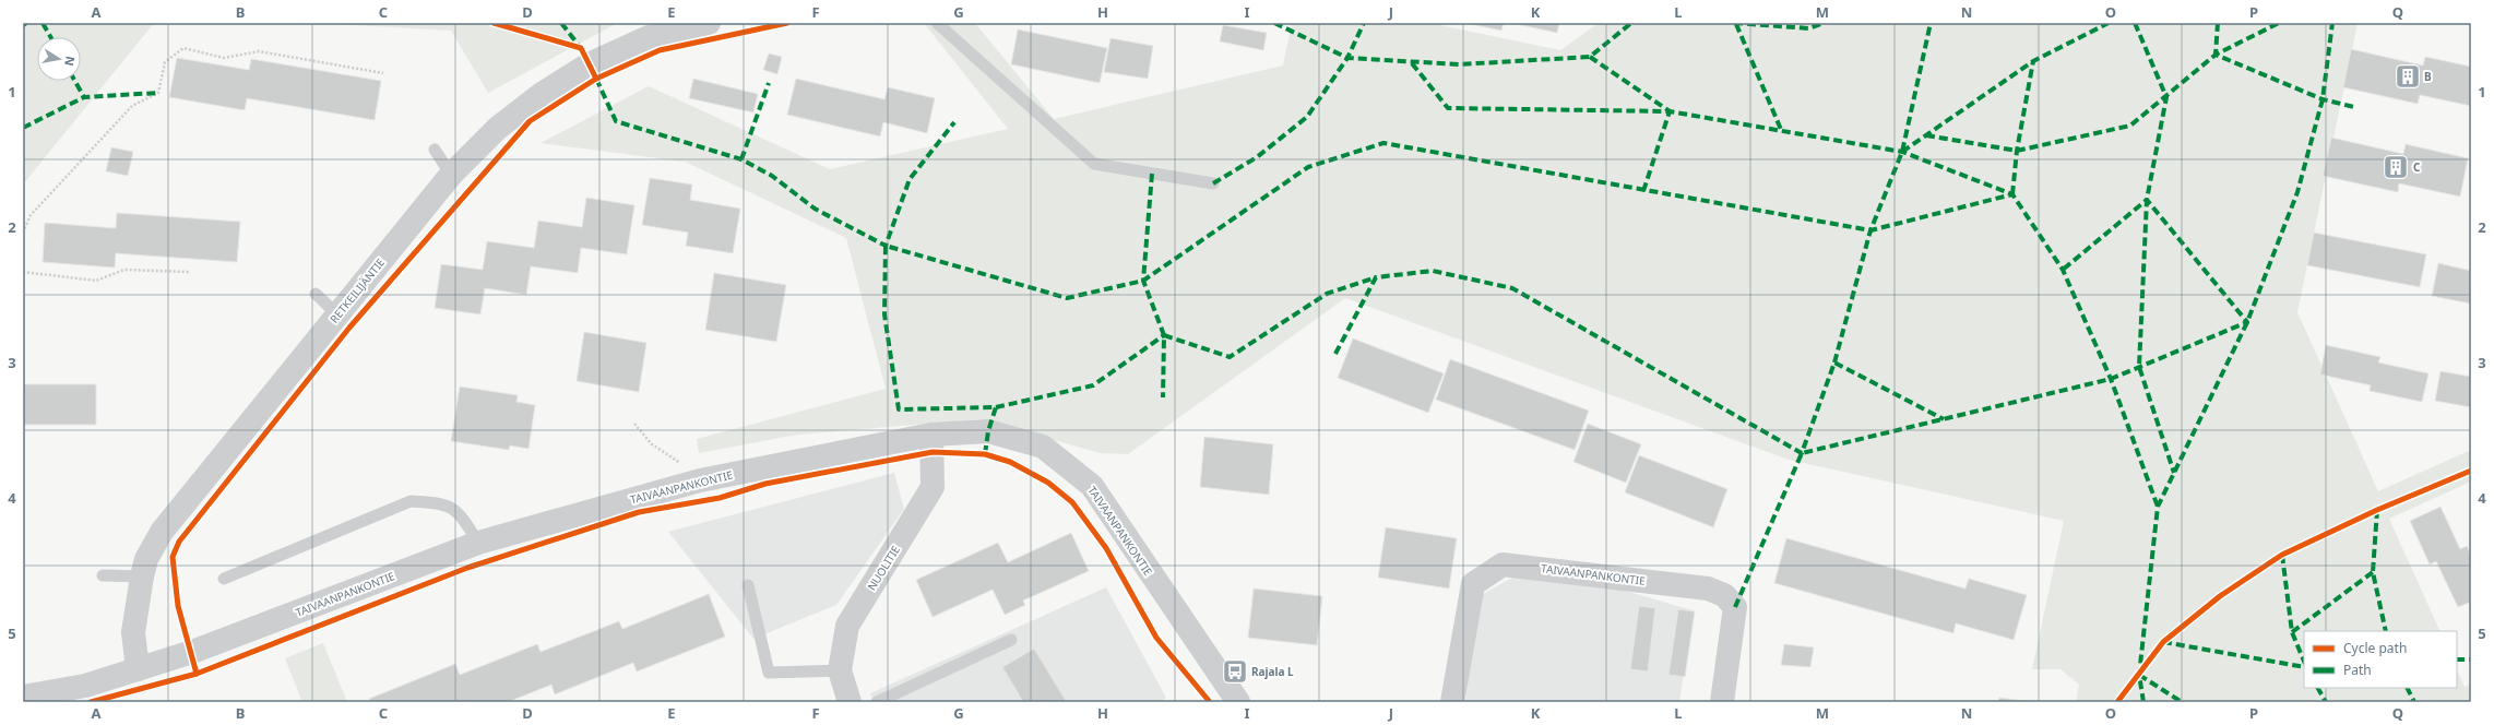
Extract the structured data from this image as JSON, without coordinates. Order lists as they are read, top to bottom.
{
  "streets": {
    "street": ["RETKEILIJÄNTIE", "TAIVAANPANKONTIE", "NUOLITIE"]
  },
  "crossings": [
    ["RETKEILIJÄNTIE", "TAIVAANPANKONTIE"],
    ["TAIVAANPANKONTIE", "NUOLITIE"]
  ],
  "places": {
    "building": ["B", "C"],
    "bus stop": ["Rajala L"]
  },
  "legend": ["Cycle path", "Path"],
  "north": "right",
  "grid": {
    "columns": [
      "A",
      "B",
      "C",
      "D",
      "E",
      "F",
      "G",
      "H",
      "I",
      "J",
      "K",
      "L",
      "M",
      "N",
      "O",
      "P",
      "Q"
    ],
    "rows": [
      "1",
      "2",
      "3",
      "4",
      "5"
    ]
  }
}
